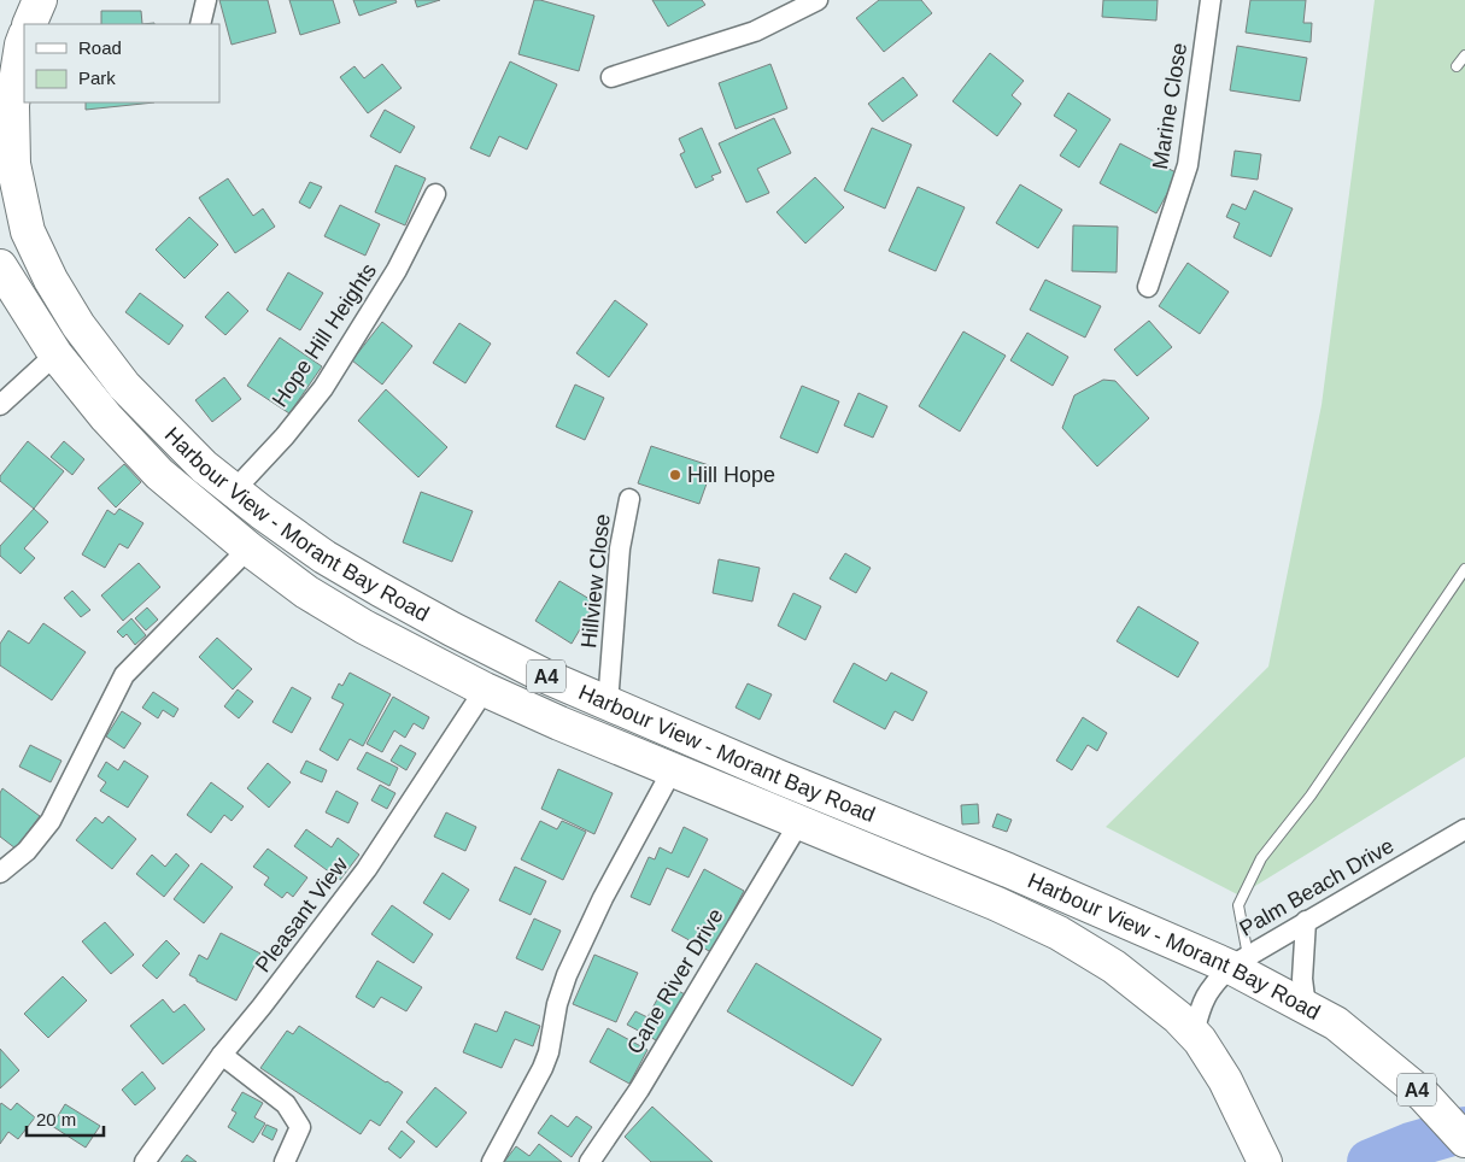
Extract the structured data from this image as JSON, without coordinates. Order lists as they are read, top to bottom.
{
  "streets": {
    "highway": ["Harbour View - Morant Bay Road", "A4"],
    "street": [
      "Marine Close",
      "Hope Hill Heights",
      "Hillview Close",
      "Palm Beach Drive",
      "Pleasant View",
      "Cane River Drive"
    ]
  },
  "crossings": [
    ["Hope Hill Heights", "Harbour View - Morant Bay Road"],
    ["Harbour View - Morant Bay Road", "Hillview Close"],
    ["Harbour View - Morant Bay Road", "Palm Beach Drive"],
    ["Harbour View - Morant Bay Road", "Pleasant View"],
    ["Harbour View - Morant Bay Road", "Cane River Drive"]
  ],
  "places": ["Hill Hope"],
  "legend": ["Road", "Park"],
  "scale_bar": "20 m"
}
